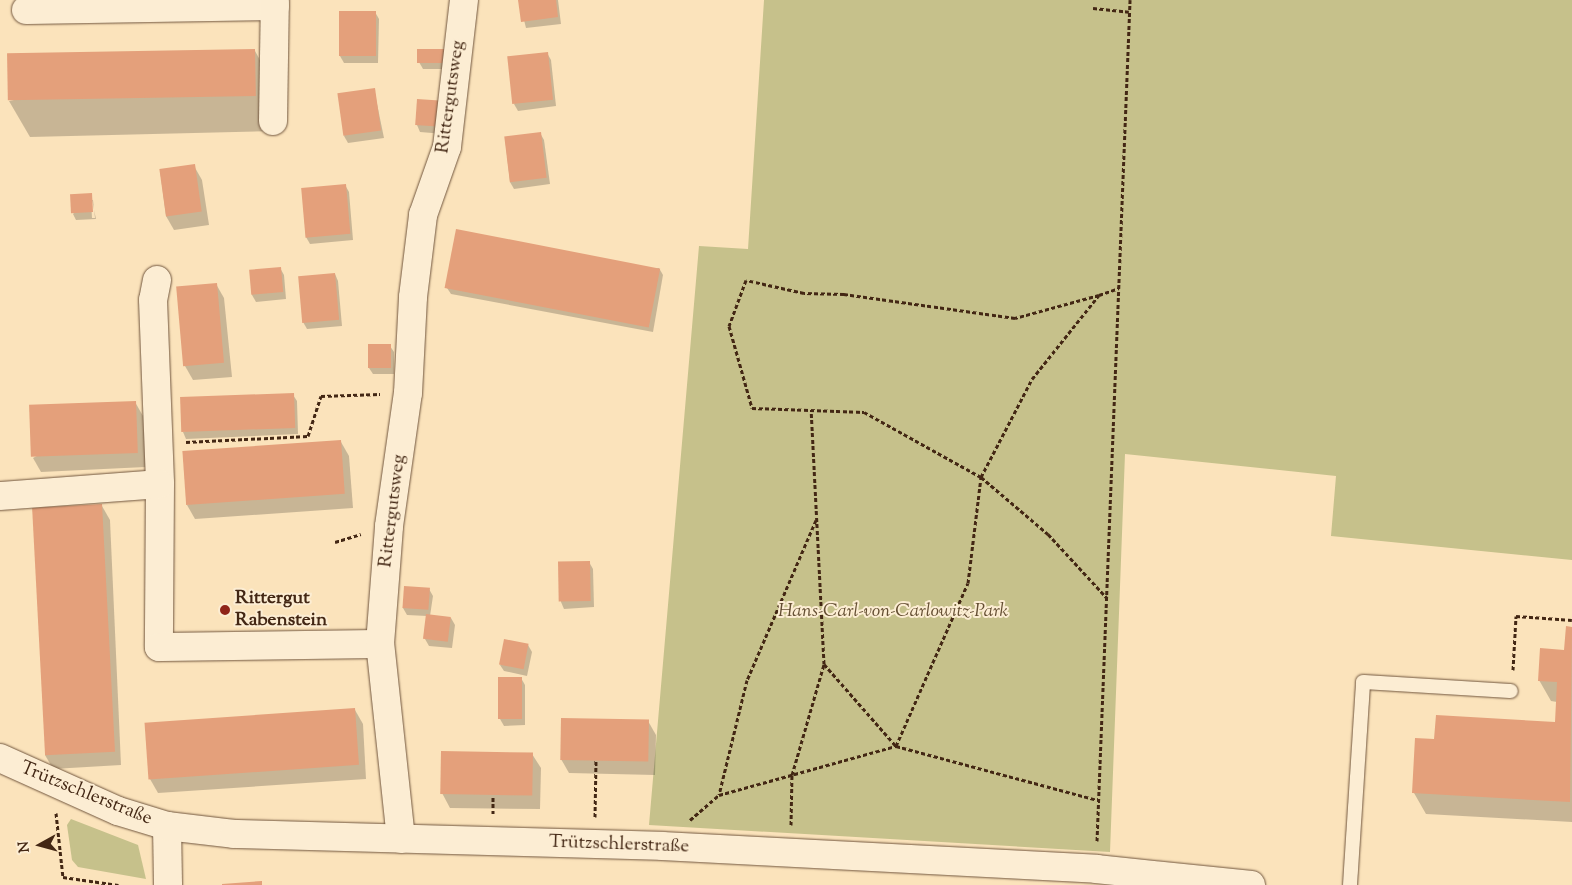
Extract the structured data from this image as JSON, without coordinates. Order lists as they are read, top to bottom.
{
  "streets": {
    "street": ["Rittergutsweg", "Trützschlerstraße"]
  },
  "crossings": [
    ["Rittergutsweg", "Trützschlerstraße"]
  ],
  "parks": ["Hans-Carl-von-Carlowitz-Park"],
  "places": ["Rittergut Rabenstein"],
  "north": "left"
}
